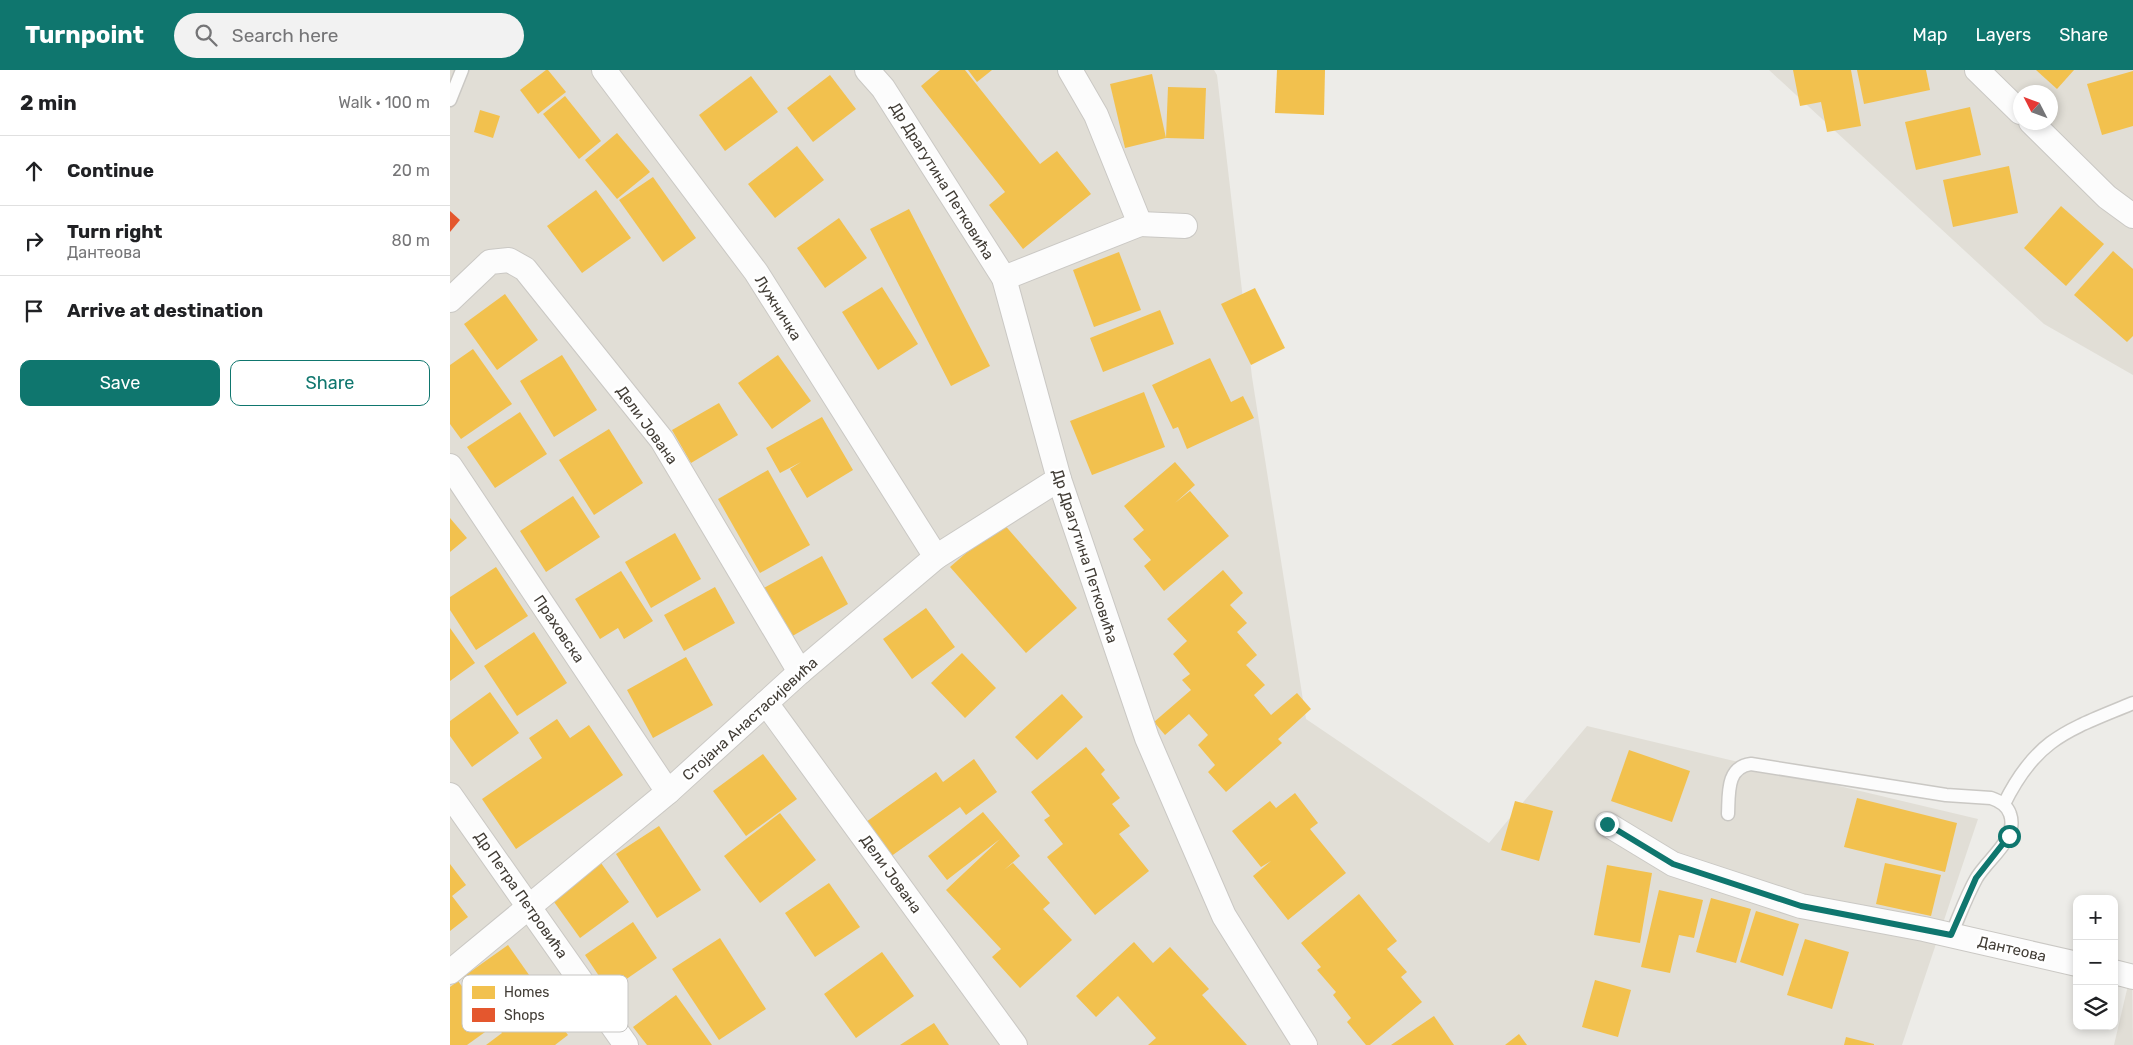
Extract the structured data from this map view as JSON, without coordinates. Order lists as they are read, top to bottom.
{
  "streets": {
    "street": [
      "Др Драгутина Петковића",
      "Лужничка",
      "Дели Јована",
      "Праховска",
      "Стојана Анастасијевића",
      "Др Петра Петровића",
      "Дантеова"
    ]
  },
  "crossings": [
    ["Др Драгутина Петковића", "Стојана Анастасијевића"],
    ["Лужничка", "Стојана Анастасијевића"],
    ["Дели Јована", "Стојана Анастасијевића"],
    ["Праховска", "Стојана Анастасијевића"],
    ["Стојана Анастасијевића", "Др Петра Петровића"]
  ],
  "legend": ["Homes", "Shops"],
  "north": "top left",
  "page": {
    "header": "Turnpoint",
    "search": "Search here",
    "nav": ["Map", "Layers", "Share"],
    "heading": ["2 min", "Walk · 100 m"],
    "list": [
      ["Continue", "20 m"],
      ["Turn right", "Дантеова", "80 m"],
      "Arrive at destination"
    ],
    "buttons": ["Save", "Share"],
    "map_buttons": ["+", "−"]
  }
}
